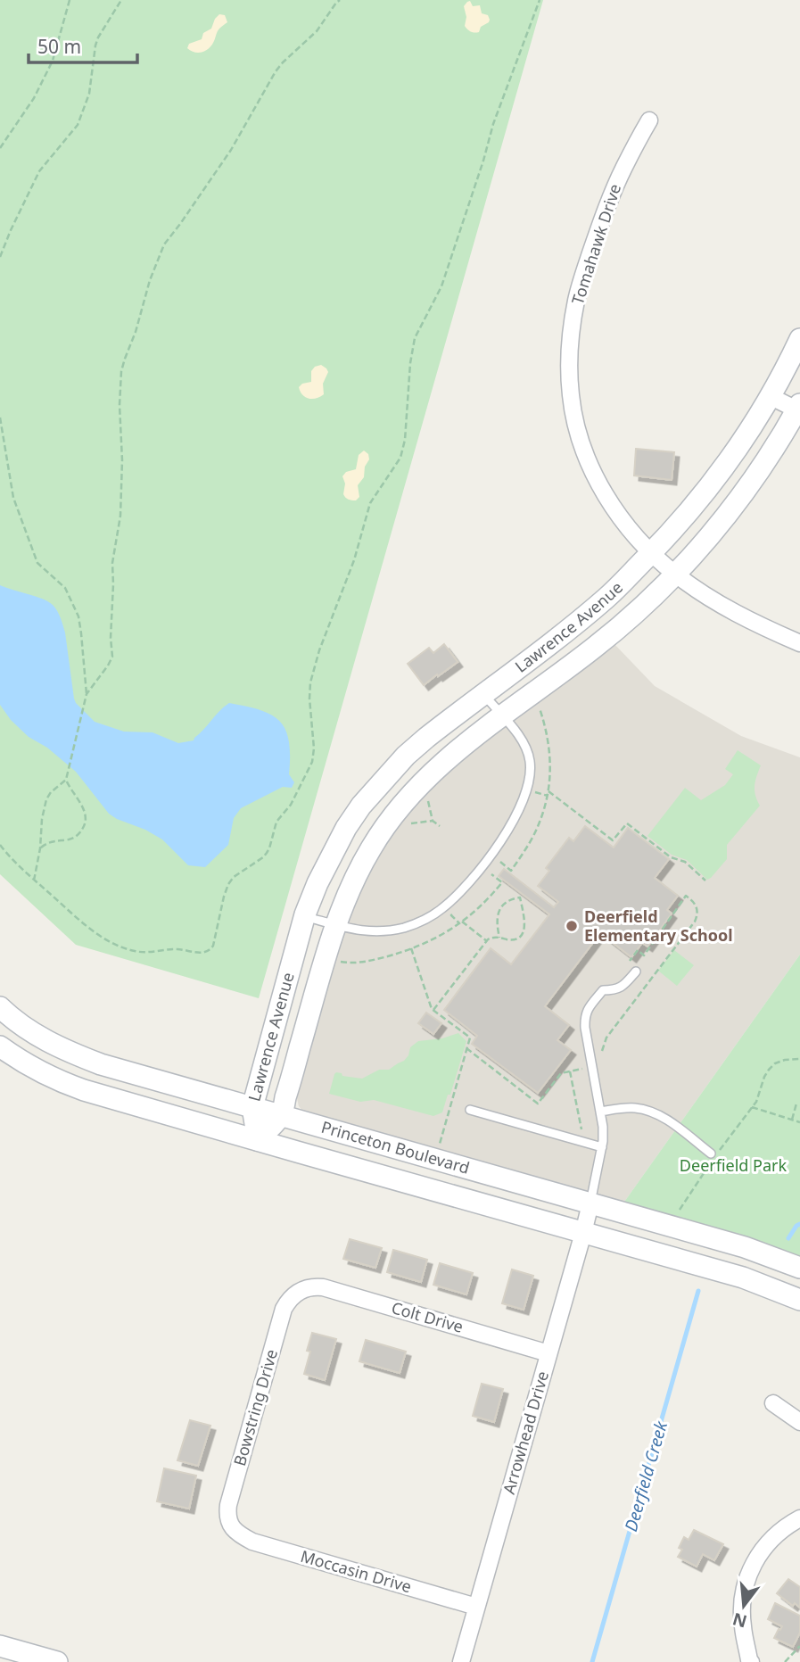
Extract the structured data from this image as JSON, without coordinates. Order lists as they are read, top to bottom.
{
  "streets": {
    "street": [
      "Tomahawk Drive",
      "Lawrence Avenue",
      "Princeton Boulevard",
      "Colt Drive",
      "Bowstring Drive",
      "Arrowhead Drive",
      "Moccasin Drive"
    ]
  },
  "crossings": [
    ["Tomahawk Drive", "Lawrence Avenue"],
    ["Lawrence Avenue", "Princeton Boulevard"],
    ["Princeton Boulevard", "Arrowhead Drive"],
    ["Colt Drive", "Bowstring Drive"],
    ["Colt Drive", "Arrowhead Drive"],
    ["Bowstring Drive", "Moccasin Drive"],
    ["Arrowhead Drive", "Moccasin Drive"]
  ],
  "water": ["Deerfield Creek"],
  "parks": ["Deerfield Park"],
  "places": ["Deerfield Elementary School"],
  "scale_bar": "50 m",
  "north": "bottom"
}
